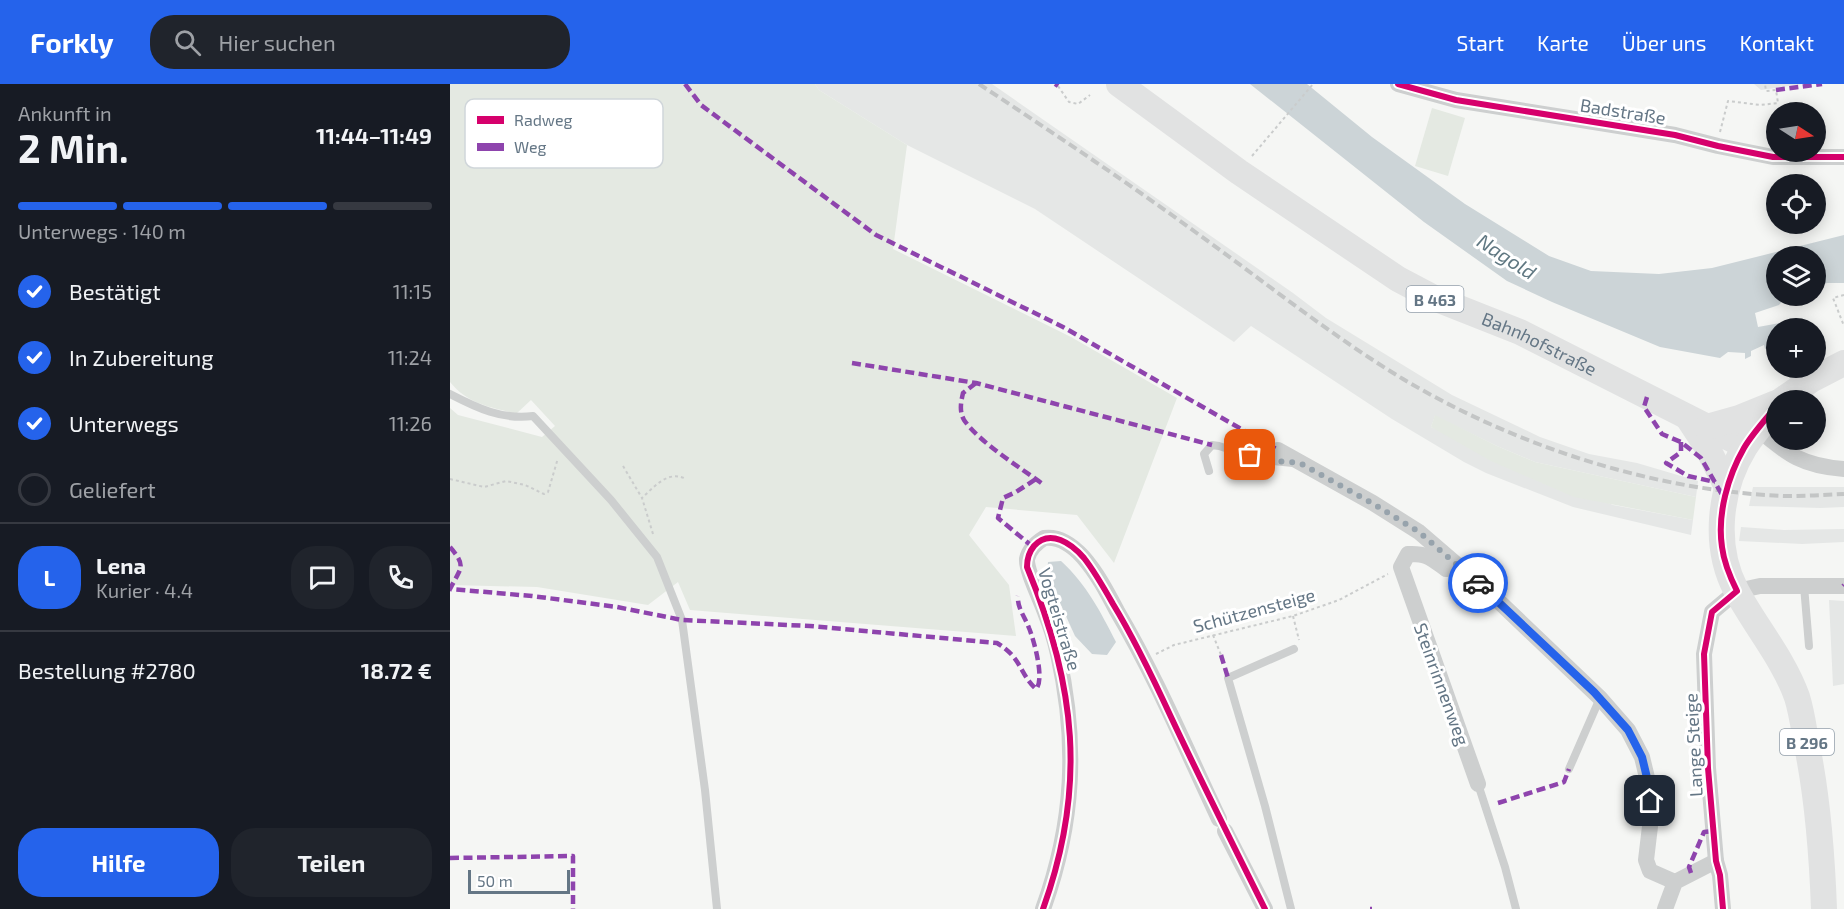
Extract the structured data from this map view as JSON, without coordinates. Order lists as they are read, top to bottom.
{
  "streets": {
    "main road": ["B 463", "Bahnhofstraße", "B 296"],
    "street": [
      "Badstraße",
      "Vogteistraße",
      "Steinrinnenweg",
      "Lange Steige"
    ],
    "path": ["Schützensteige"]
  },
  "crossings": [
    ["Bahnhofstraße", "B 296"],
    ["Schützensteige", "Vogteistraße"],
    ["Schützensteige", "Steinrinnenweg"],
    ["B 296", "Lange Steige"]
  ],
  "water": ["Nagold"],
  "legend": ["Radweg", "Weg"],
  "scale_bar": "50 m",
  "north": "right",
  "page": {
    "header": "Forkly",
    "search": "Hier suchen",
    "nav": [
      "Start",
      "Karte",
      "Über uns",
      "Kontakt"
    ],
    "heading": ["2 Min.", "Ankunft in", "11:44–11:49"],
    "panel": [
      "Lena",
      "Kurier · 4.4",
      "Bestellung #2780",
      "18.72 €"
    ],
    "map_buttons": ["+", "−"],
    "bar": "Unterwegs · 140 m",
    "list": [
      ["Bestätigt", "11:15"],
      ["In Zubereitung", "11:24"],
      ["Unterwegs", "11:26"],
      "Geliefert"
    ],
    "round": "L",
    "buttons": ["Hilfe", "Teilen"],
    "scale": "50 m"
  }
}
